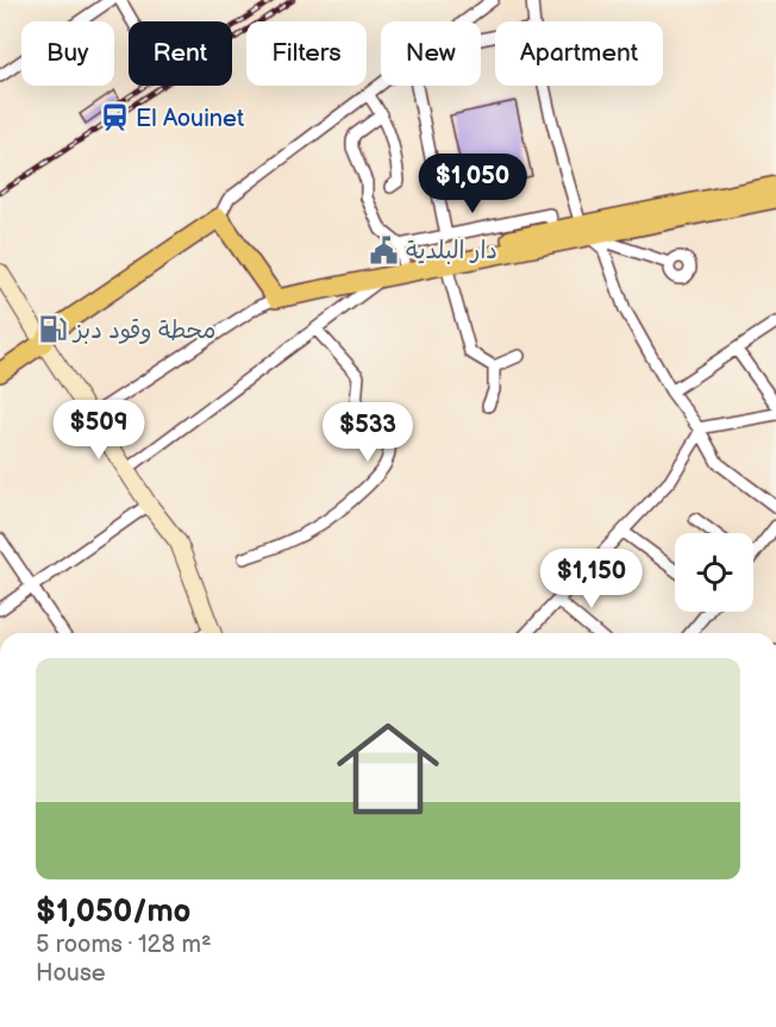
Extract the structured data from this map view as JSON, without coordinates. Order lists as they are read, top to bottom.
{
  "places": {
    "station": ["El Aouinet"],
    "public building": ["دار البلدية"],
    "fuel station": ["محطة وقود دبز"]
  },
  "page": {
    "chip": [
      "Buy",
      "Rent",
      "Filters",
      "New",
      "Apartment"
    ],
    "price": [
      "$1,050",
      "$509",
      "$533",
      "$1,150"
    ],
    "list": [
      {
        "name": "$1,050/mo",
        "note": "5 rooms · 128 m² · House"
      }
    ]
  }
}
